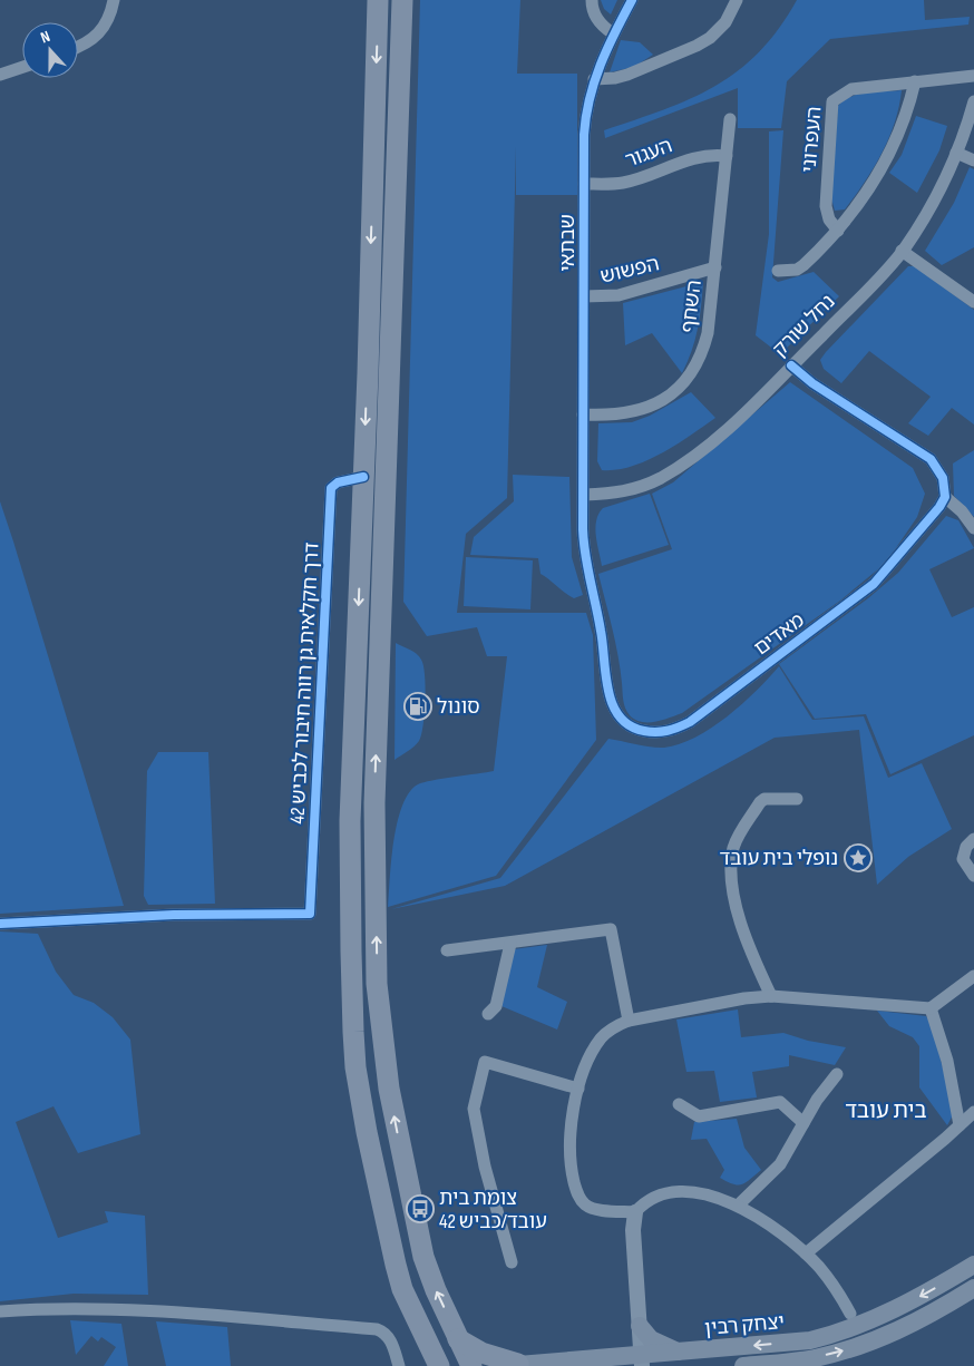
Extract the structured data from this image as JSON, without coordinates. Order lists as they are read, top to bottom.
{
  "streets": {
    "main road": ["יצחק רבין"],
    "street": [
      "העפרוני",
      "העגור",
      "שבתאי",
      "הפשוש",
      "השחף",
      "נחל שורק",
      "מאדים",
      "דרך חקלאית גן רווה חיבור לכביש 42"
    ]
  },
  "crossings": [
    ["העגור", "שבתאי"],
    ["העגור", "השחף"],
    ["שבתאי", "הפשוש"],
    ["שבתאי", "השחף"],
    ["שבתאי", "נחל שורק"],
    ["שבתאי", "מאדים"],
    ["הפשוש", "השחף"],
    ["נחל שורק", "מאדים"]
  ],
  "districts": ["בית עובד"],
  "places": {
    "fuel station": ["סונול"],
    "place": ["נופלי בית עובד"],
    "bus stop": ["צומת בית עובד/כביש 42"]
  },
  "north": "top"
}
